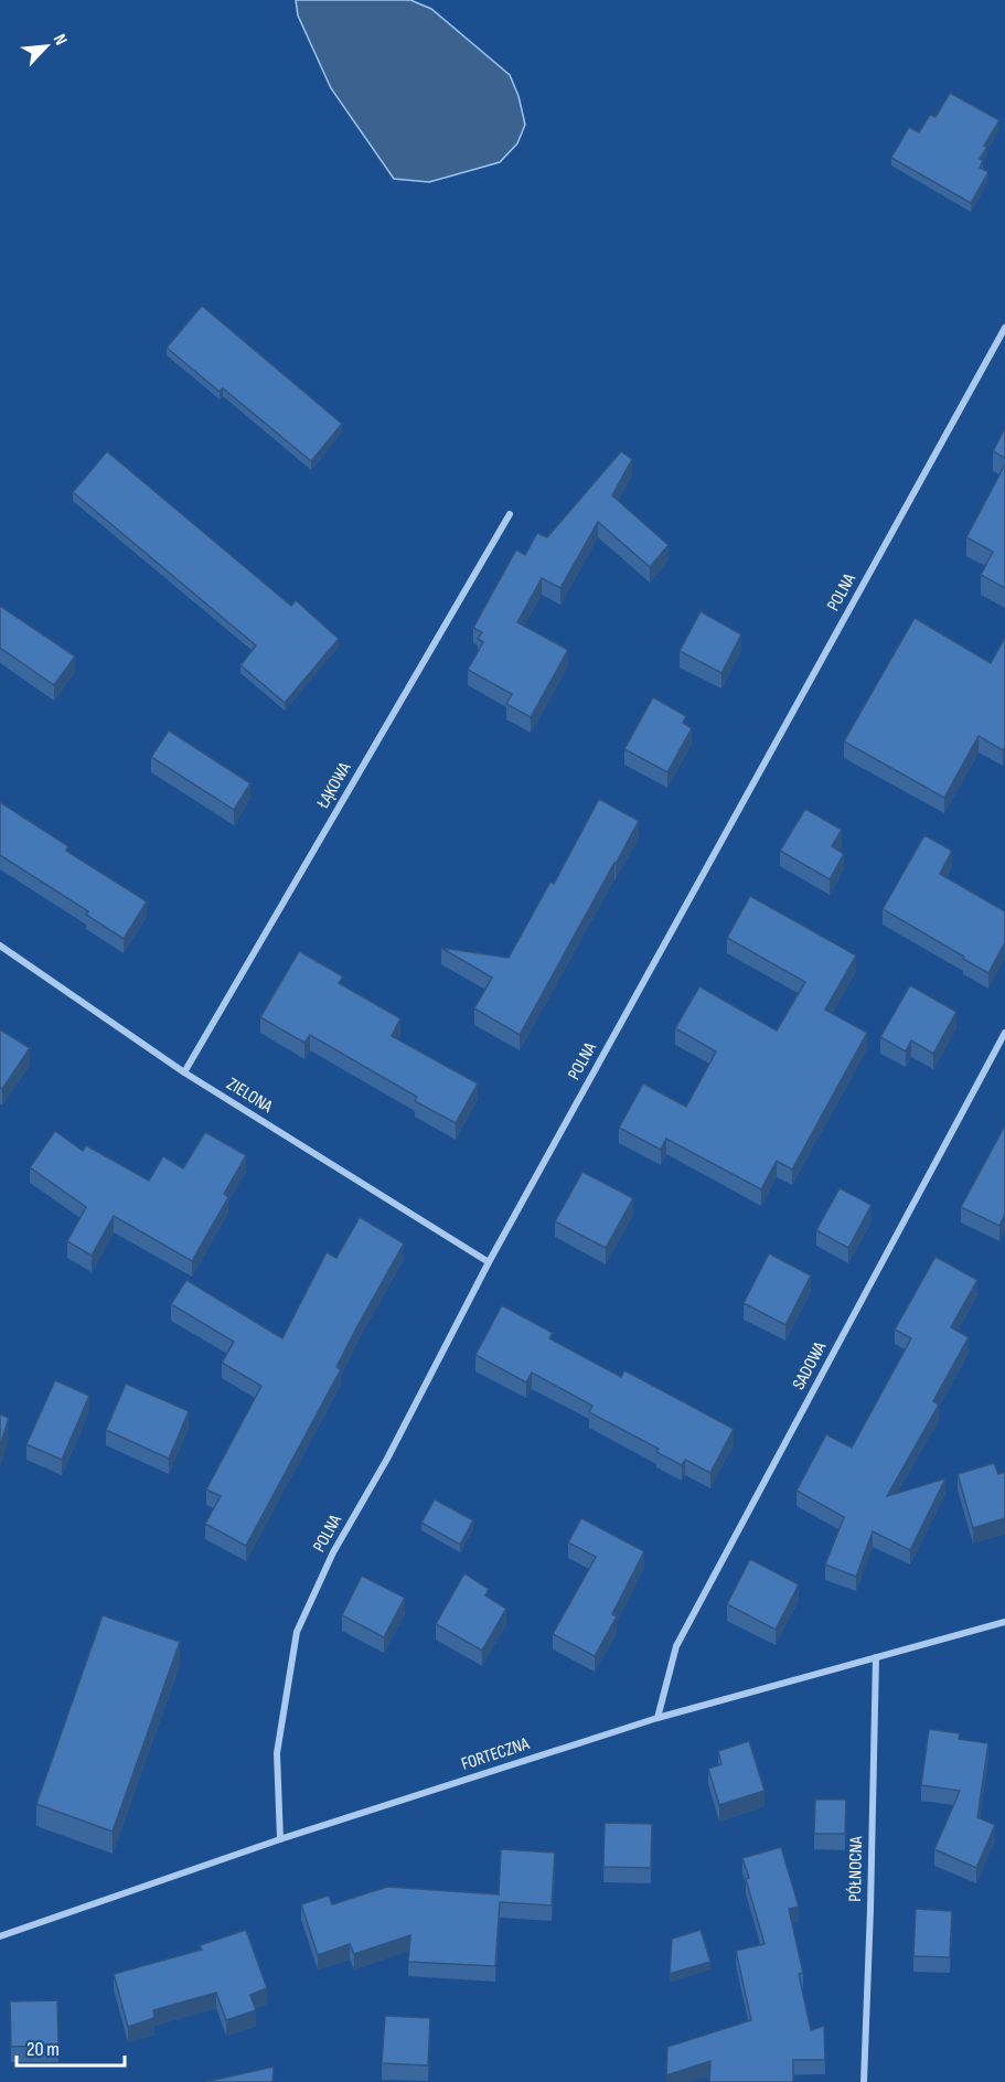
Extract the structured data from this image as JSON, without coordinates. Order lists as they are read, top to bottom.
{
  "streets": {
    "street": [
      "POLNA",
      "ŁĄKOWA",
      "ZIELONA",
      "SADOWA",
      "FORTECZNA",
      "PÓŁNOCNA"
    ]
  },
  "crossings": [
    ["POLNA", "ZIELONA"],
    ["POLNA", "FORTECZNA"],
    ["ŁĄKOWA", "ZIELONA"],
    ["SADOWA", "FORTECZNA"],
    ["FORTECZNA", "PÓŁNOCNA"]
  ],
  "scale_bar": "20 m",
  "north": "top right"
}
